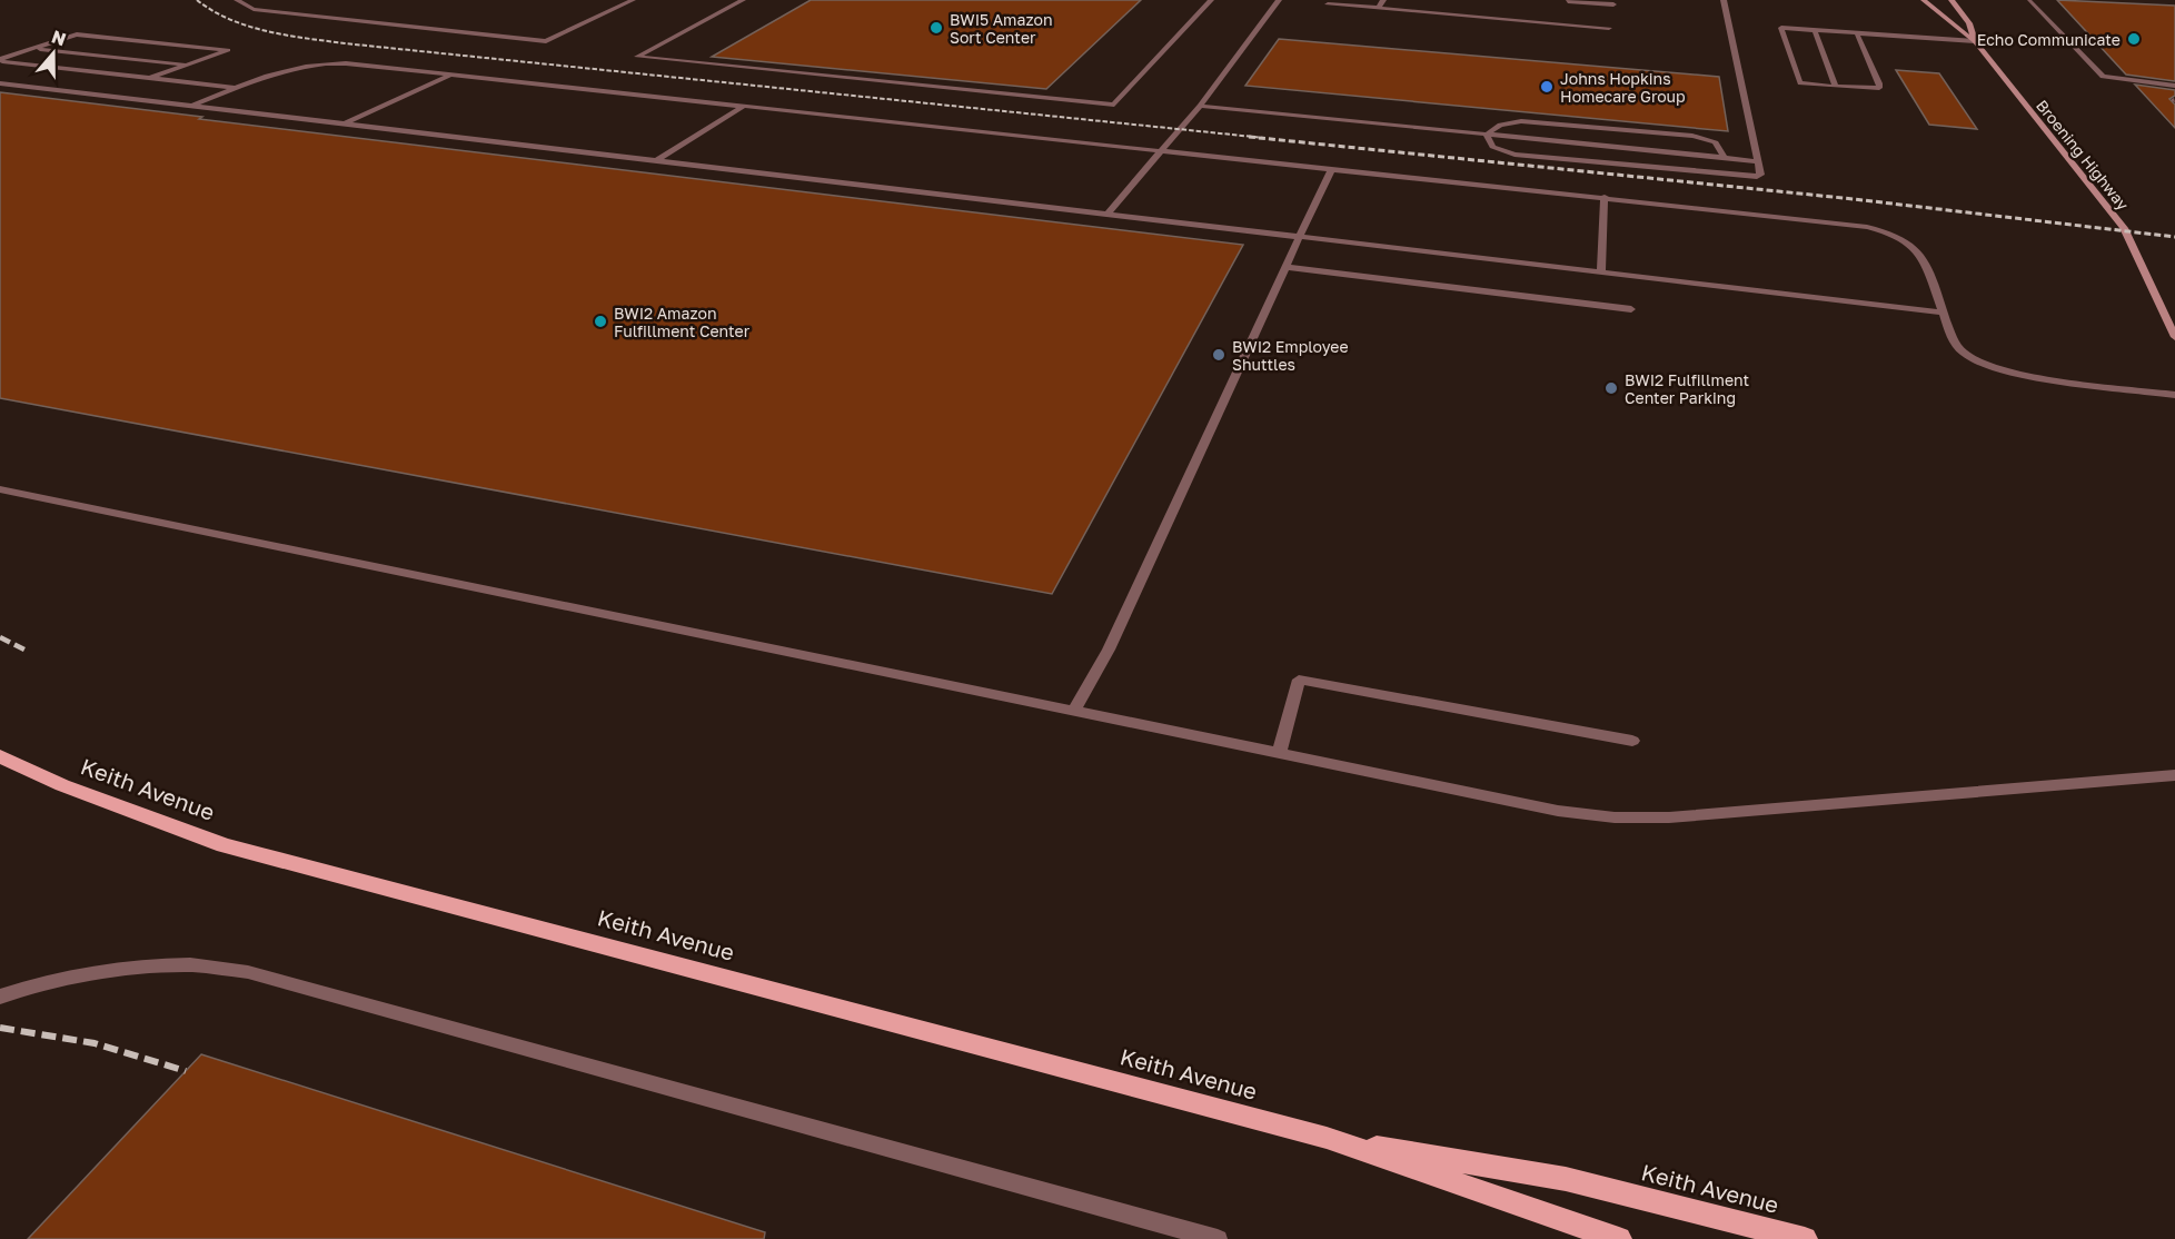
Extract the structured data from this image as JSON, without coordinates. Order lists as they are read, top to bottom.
{
  "streets": {
    "main road": ["Broening Highway", "Keith Avenue"]
  },
  "places": [
    "BWI5 Amazon Sort Center",
    "Echo Communicate",
    "Johns Hopkins Homecare Group",
    "BWI2 Amazon Fulfillment Center",
    "BWI2 Employee Shuttles",
    "BWI2 Fulfillment Center Parking"
  ],
  "north": "top"
}
